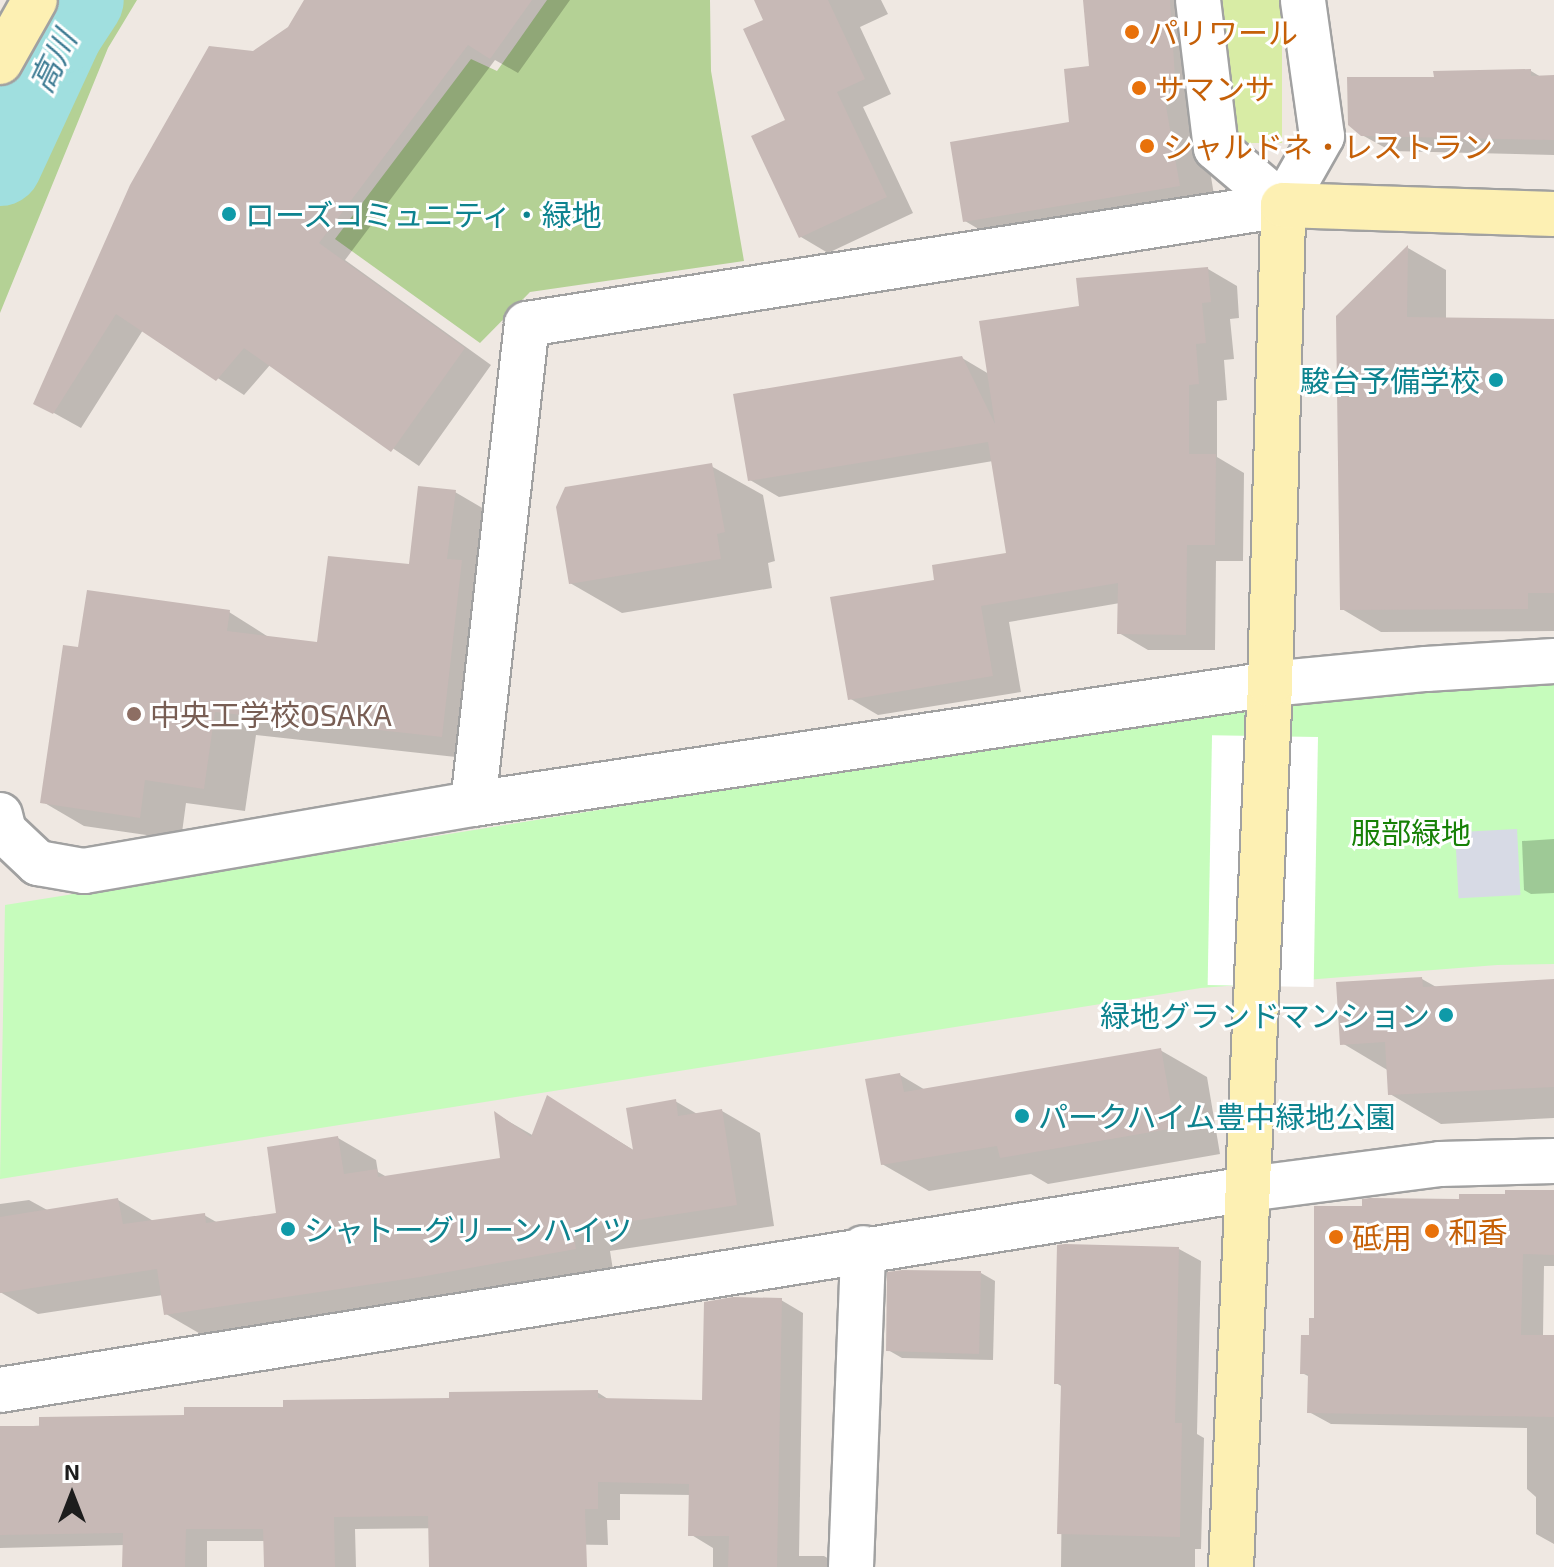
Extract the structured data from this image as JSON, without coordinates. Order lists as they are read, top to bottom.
{
  "water": ["高川"],
  "parks": ["服部緑地"],
  "places": [
    "パリワール",
    "サマンサ",
    "シャルドネ・レストラン",
    "ローズコミュニティ・緑地",
    "駿台予備学校",
    "中央工学校OSAKA",
    "緑地グランドマンション",
    "パークハイム豊中緑地公園",
    "シャトーグリーンハイツ",
    "和香",
    "砥用"
  ],
  "north": "top"
}
